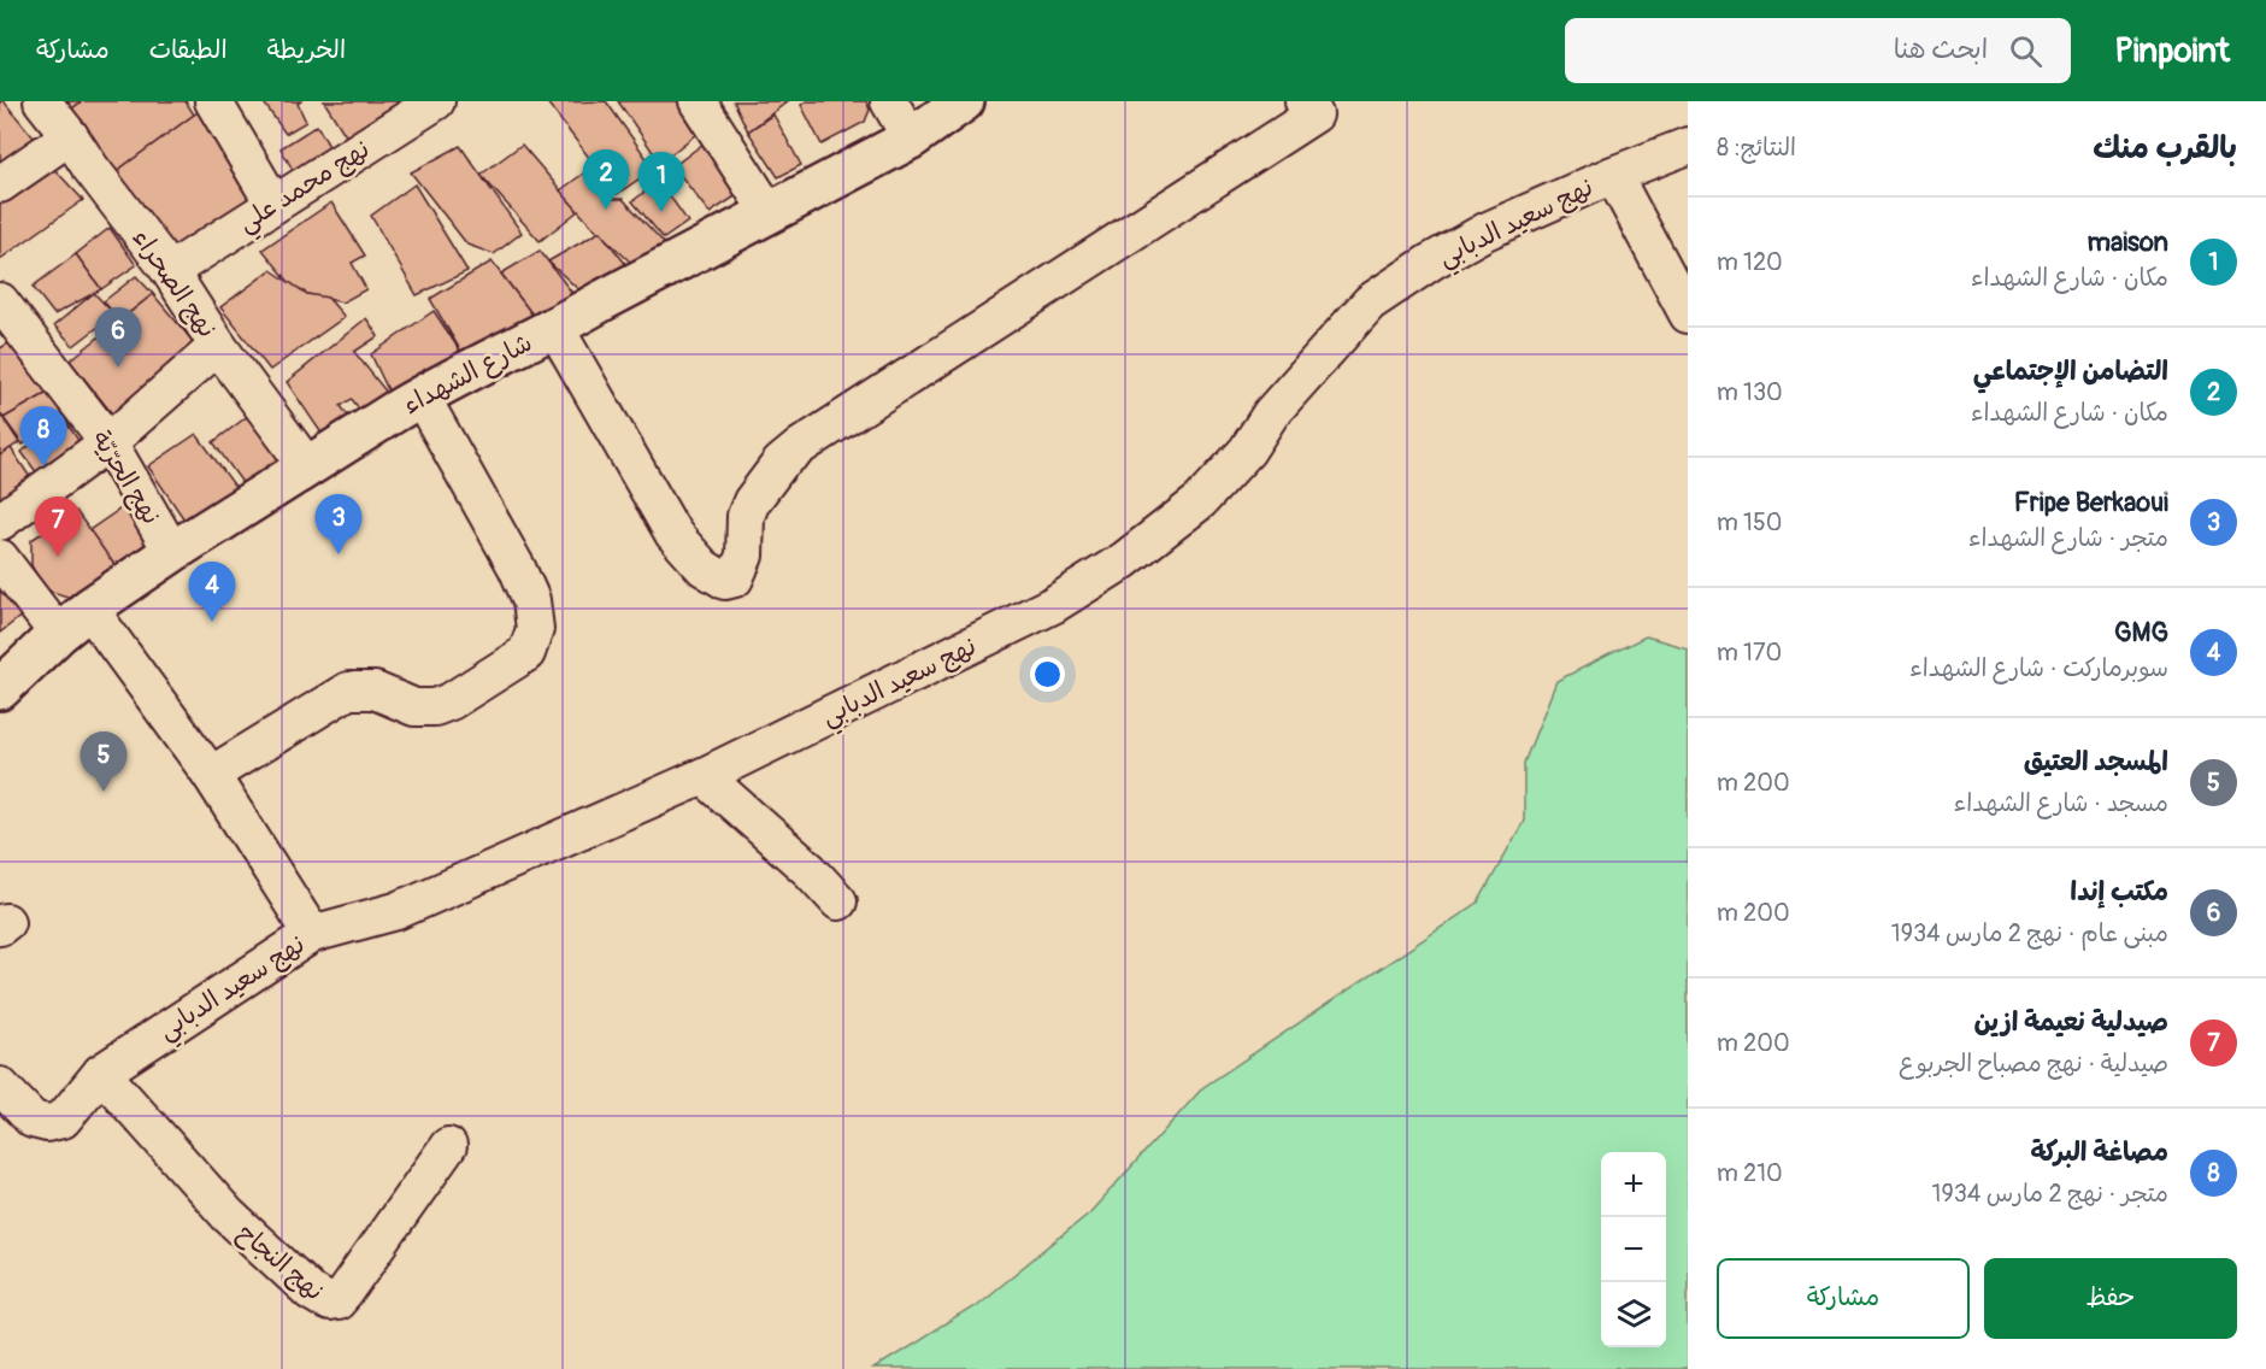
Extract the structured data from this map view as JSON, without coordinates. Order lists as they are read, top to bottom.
{
  "streets": {
    "main road": ["شارع الشهداء"],
    "street": [
      "نهج محمد علي",
      "نهج سعيد الدبابي",
      "نهج الصحراء",
      "نهج الحرّيّة",
      "نهج النجاح"
    ]
  },
  "crossings": [
    ["نهج محمد علي", "نهج الصحراء"],
    ["نهج سعيد الدبابي", "نهج النجاح"],
    ["نهج الصحراء", "شارع الشهداء"],
    ["شارع الشهداء", "نهج الحرّيّة"]
  ],
  "page": {
    "header": "Pinpoint",
    "search": "ابحث هنا",
    "nav": ["الخريطة", "الطبقات", "مشاركة"],
    "heading": ["بالقرب منك", "النتائج: 8"],
    "pins": [
      "2",
      "1",
      "6",
      "8",
      "3",
      "7",
      "4",
      "5"
    ],
    "list": [
      {
        "mark": "1",
        "name": "maison",
        "note": "مكان · شارع الشهداء",
        "value": "120 m"
      },
      {
        "mark": "2",
        "name": "التضامن الإجتماعي",
        "note": "مكان · شارع الشهداء",
        "value": "130 m"
      },
      {
        "mark": "3",
        "name": "Fripe Berkaoui",
        "note": "متجر · شارع الشهداء",
        "value": "150 m"
      },
      {
        "mark": "4",
        "name": "GMG",
        "note": "سوبرماركت · شارع الشهداء",
        "value": "170 m"
      },
      {
        "mark": "5",
        "name": "المسجد العتيق",
        "note": "مسجد · شارع الشهداء",
        "value": "200 m"
      },
      {
        "mark": "6",
        "name": "مكتب إندا",
        "note": "مبنى عام · نهج 2 مارس 1934",
        "value": "200 m"
      },
      {
        "mark": "7",
        "name": "صيدلية نعيمة ازين",
        "note": "صيدلية · نهج مصباح الجربوع",
        "value": "200 m"
      },
      {
        "mark": "8",
        "name": "مصاغة البركة",
        "note": "متجر · نهج 2 مارس 1934",
        "value": "210 m"
      }
    ],
    "map_buttons": ["+", "−"],
    "buttons": ["حفظ", "مشاركة"]
  }
}
